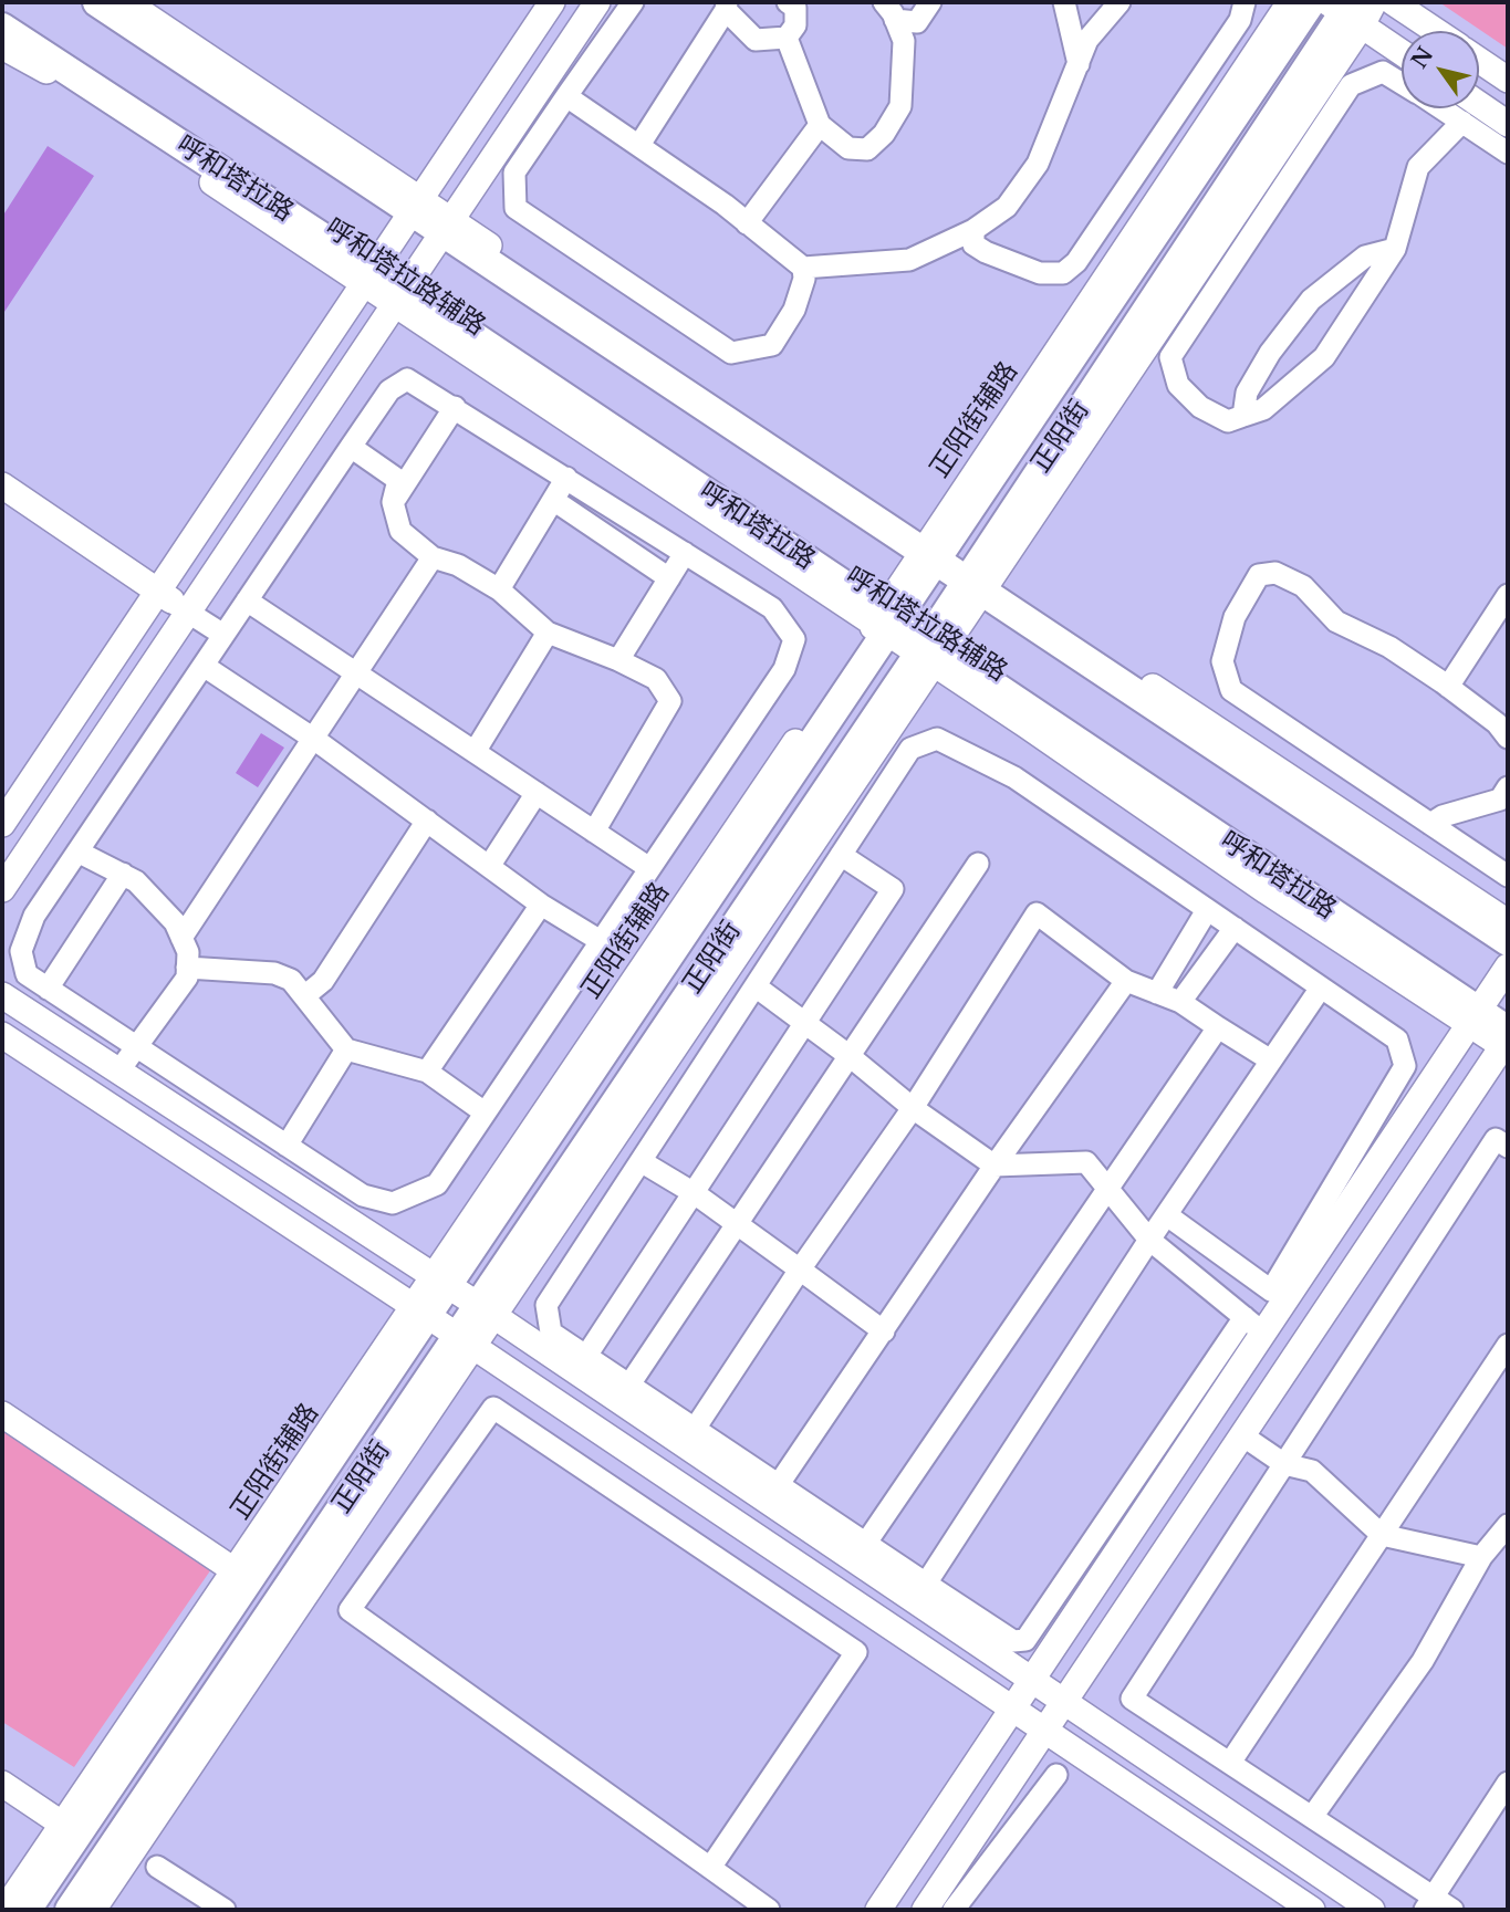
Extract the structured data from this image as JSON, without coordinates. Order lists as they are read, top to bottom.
{
  "streets": {
    "main road": ["呼和塔拉路", "正阳街"],
    "street": ["呼和塔拉路辅路", "正阳街辅路"]
  },
  "crossings": [
    ["呼和塔拉路", "呼和塔拉路辅路"],
    ["呼和塔拉路", "正阳街"]
  ],
  "north": "top left"
}
